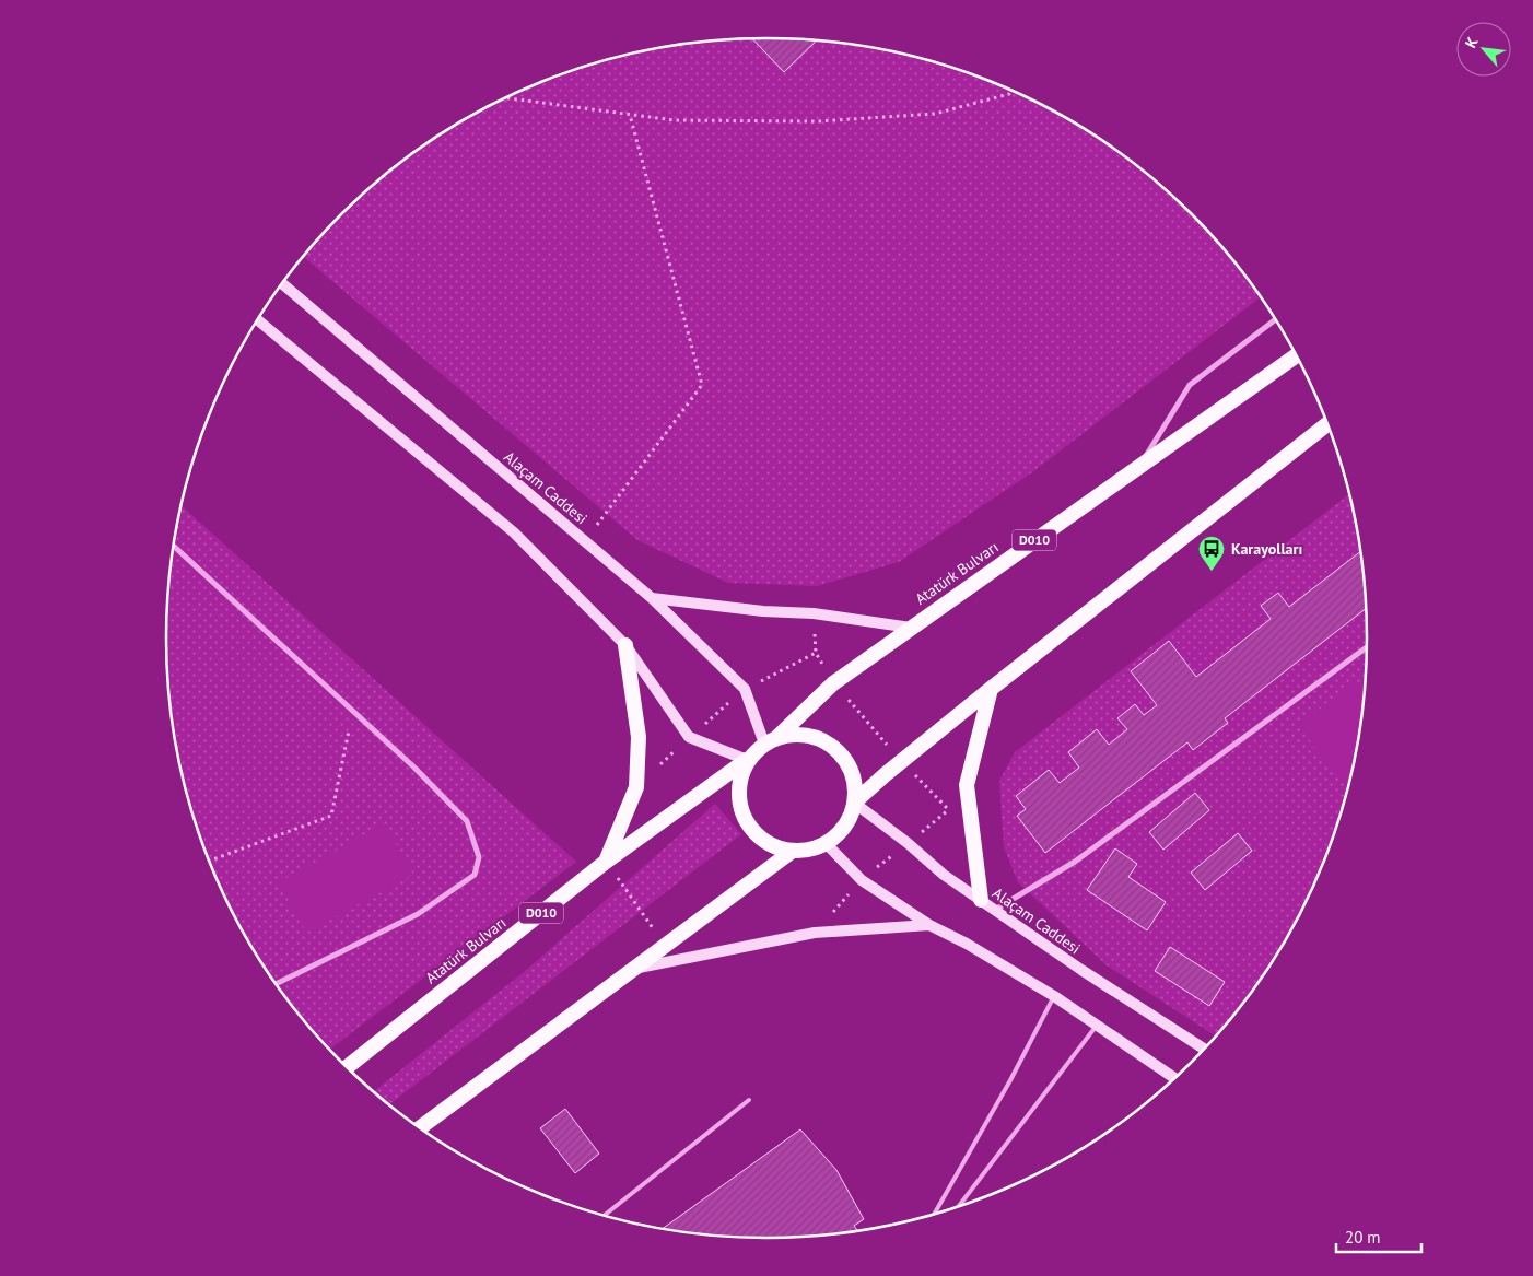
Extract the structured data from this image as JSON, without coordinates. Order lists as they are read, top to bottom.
{
  "streets": {
    "highway": ["D010", "Atatürk Bulvarı"],
    "main road": ["Alaçam Caddesi"]
  },
  "crossings": [
    ["Alaçam Caddesi", "D010"],
    ["Alaçam Caddesi", "Atatürk Bulvarı"],
    ["D010", "Atatürk Bulvarı"]
  ],
  "places": {
    "bus stop": ["Karayolları"]
  },
  "scale_bar": "20 m",
  "north": "top left"
}
